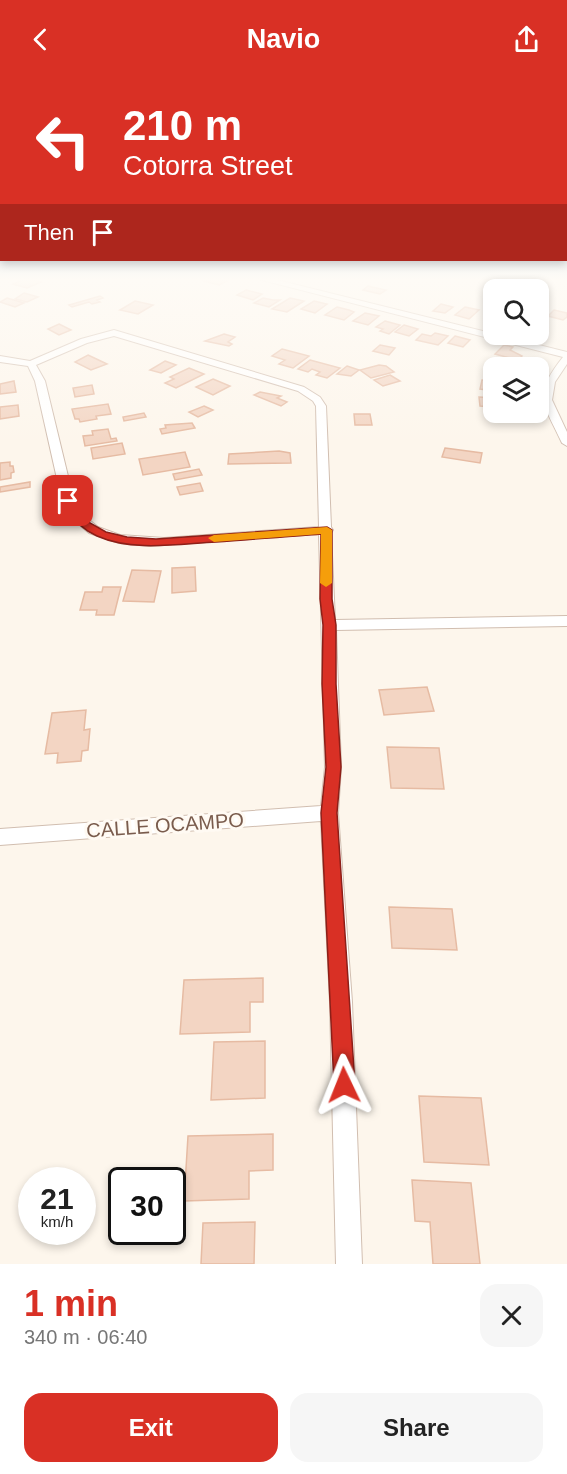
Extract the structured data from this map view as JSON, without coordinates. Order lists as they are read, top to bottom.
{
  "streets": {
    "street": ["CALLE OCAMPO"]
  },
  "page": {
    "header": "Navio",
    "turn": ["210 m", "Cotorra Street"],
    "then": "Then",
    "speed": "21 km/h",
    "limit": "30",
    "heading": ["1 min", "340 m · 06:40"],
    "buttons": ["Exit", "Share"]
  }
}
